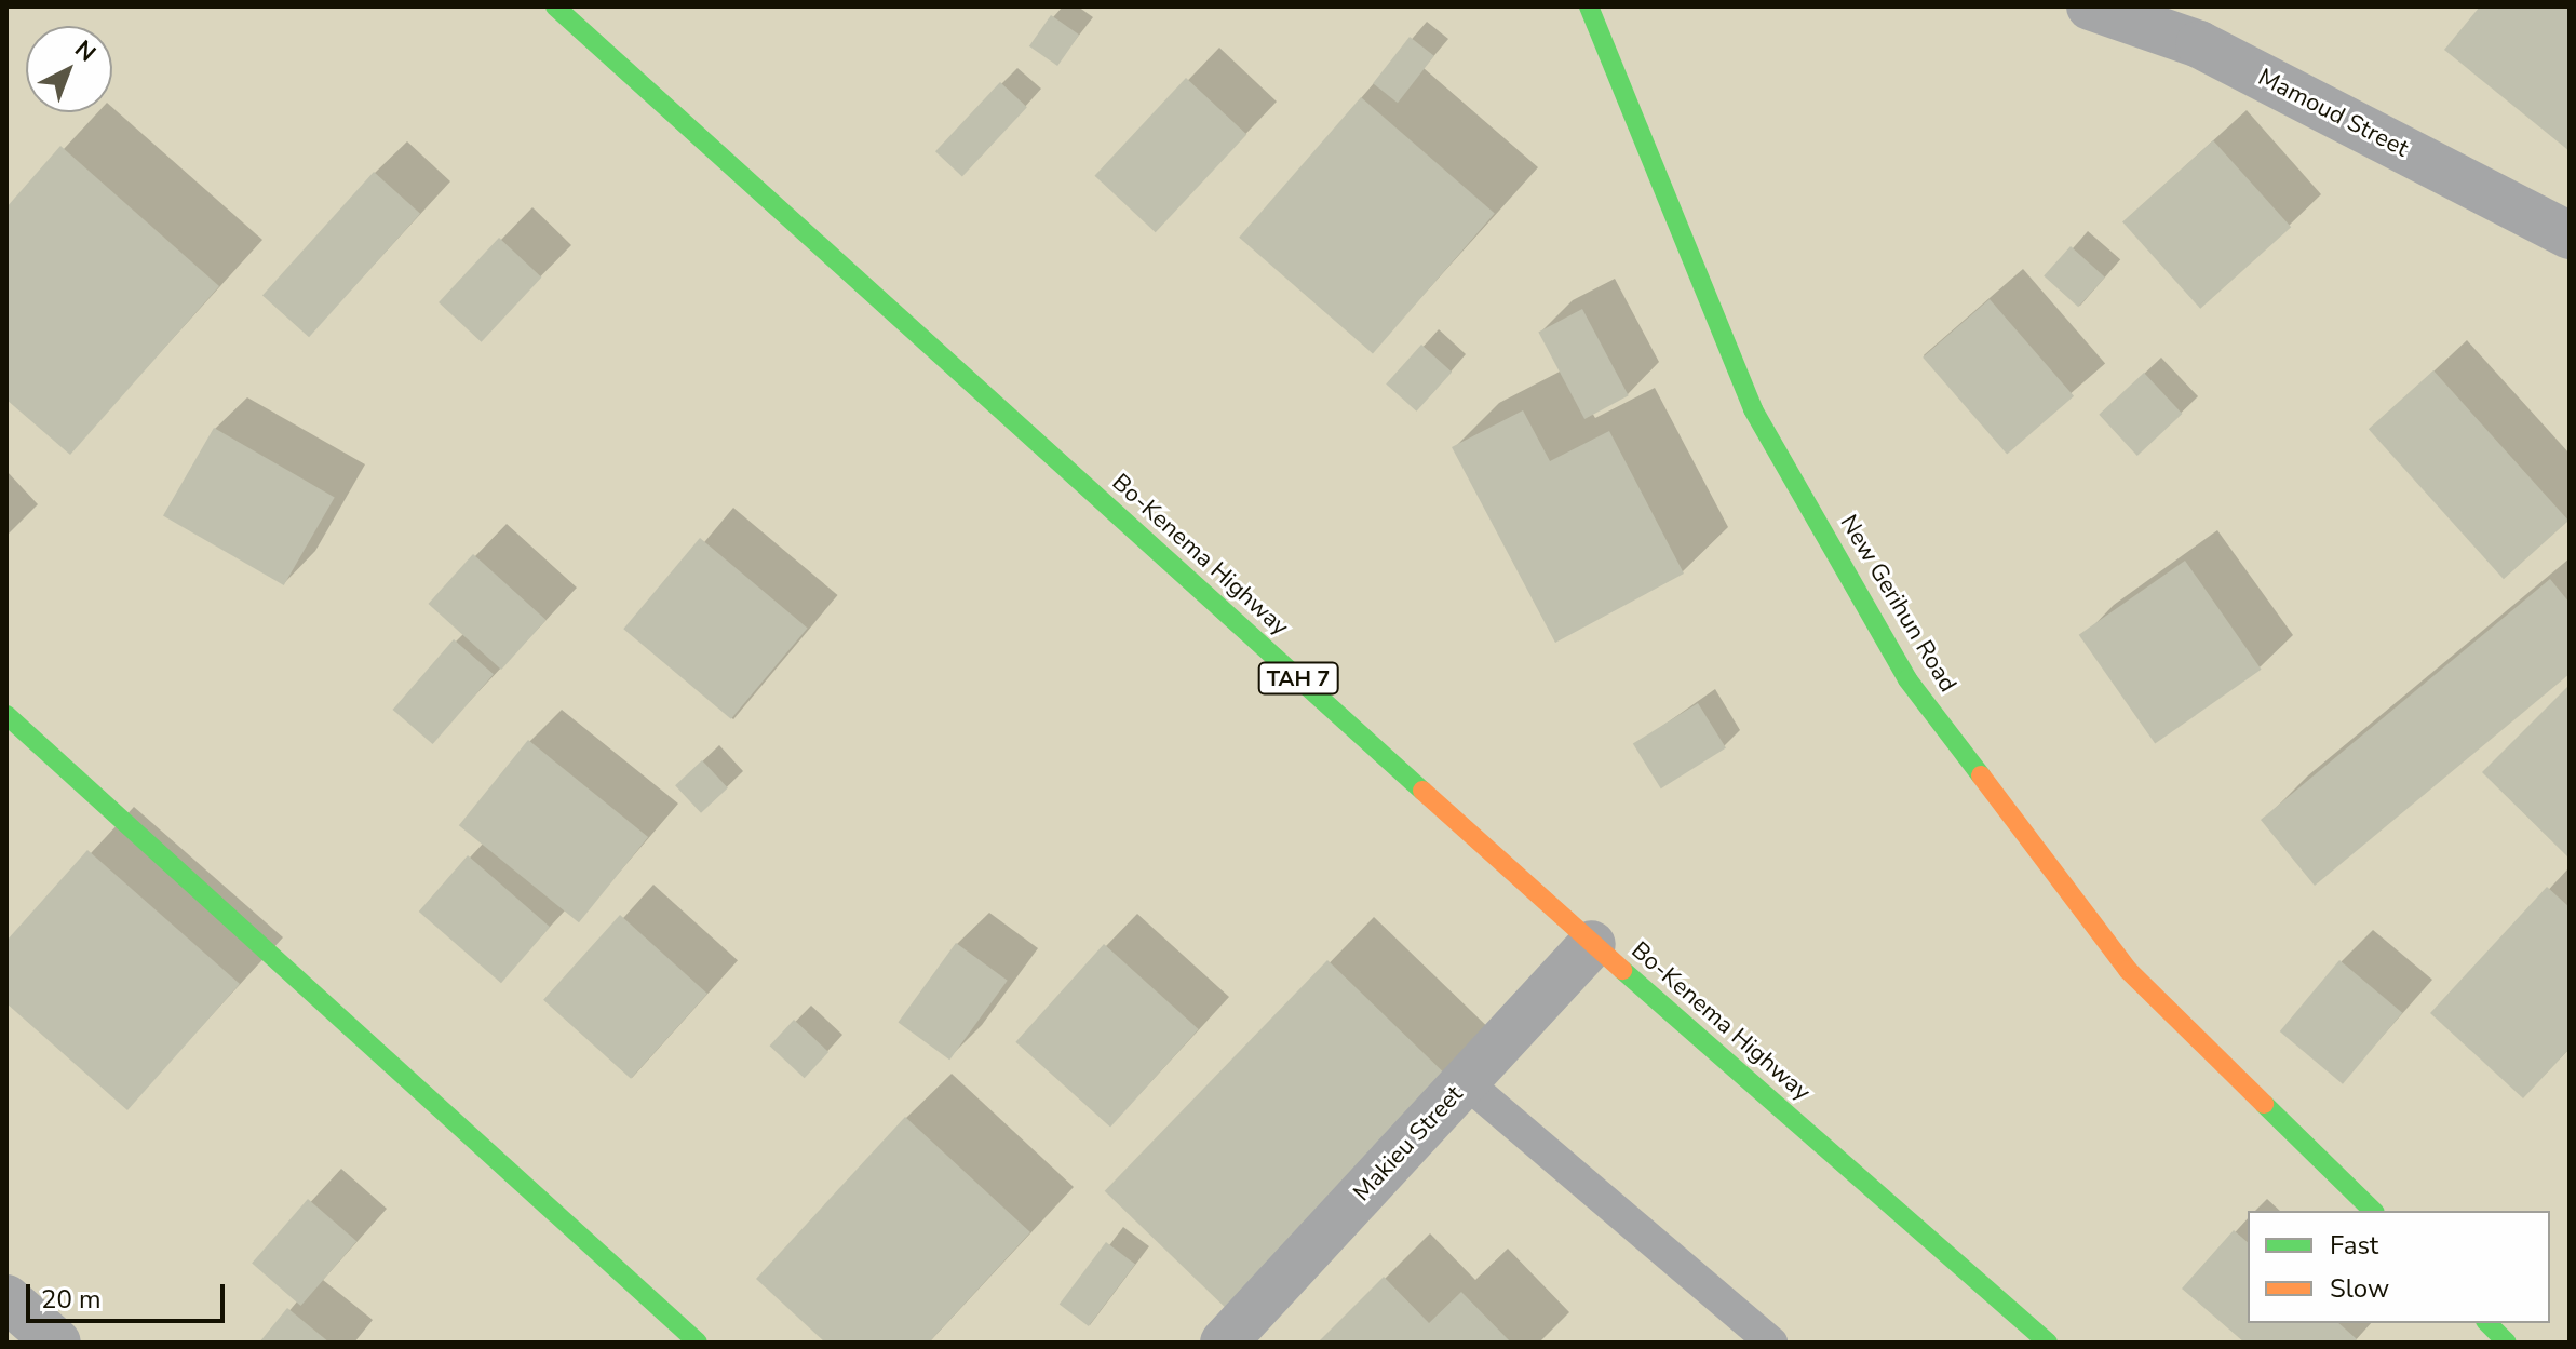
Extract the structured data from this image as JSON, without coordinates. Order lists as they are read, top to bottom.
{
  "streets": {
    "main road": ["Bo-Kenema Highway", "New Gerihun Road", "TAH 7"],
    "street": ["Mamoud Street", "Makieu Street"]
  },
  "crossings": [
    ["Bo-Kenema Highway", "Makieu Street"]
  ],
  "legend": ["Fast", "Slow"],
  "scale_bar": "20 m",
  "north": "top right"
}
